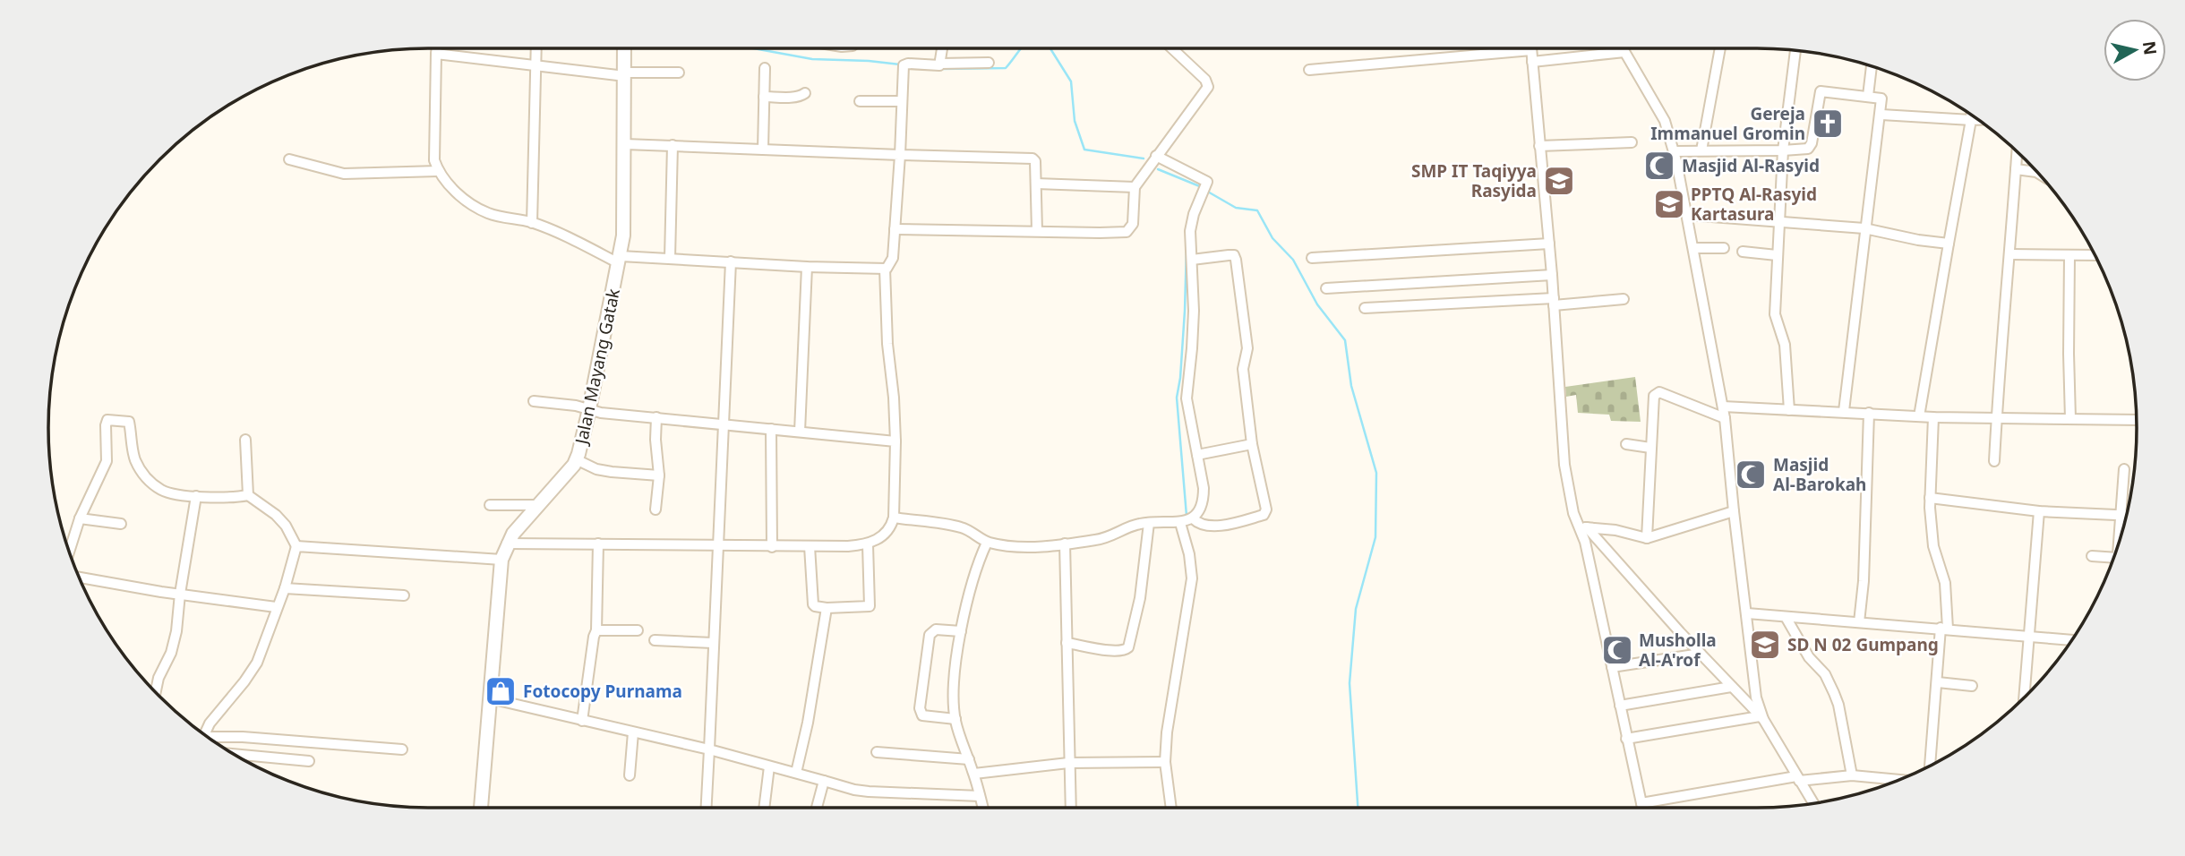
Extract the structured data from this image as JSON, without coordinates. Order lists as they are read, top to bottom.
{
  "streets": {
    "street": ["Jalan Mayang Gatak"]
  },
  "places": {
    "church": ["Gereja Immanuel Gromin"],
    "mosque": ["Masjid Al-Rasyid", "Masjid Al-Barokah", "Musholla Al-A'rof"],
    "school or university": ["SMP IT Taqiyya Rasyida", "PPTQ Al-Rasyid Kartasura", "SD N 02 Gumpang"],
    "shop": ["Fotocopy Purnama"]
  },
  "north": "right"
}
